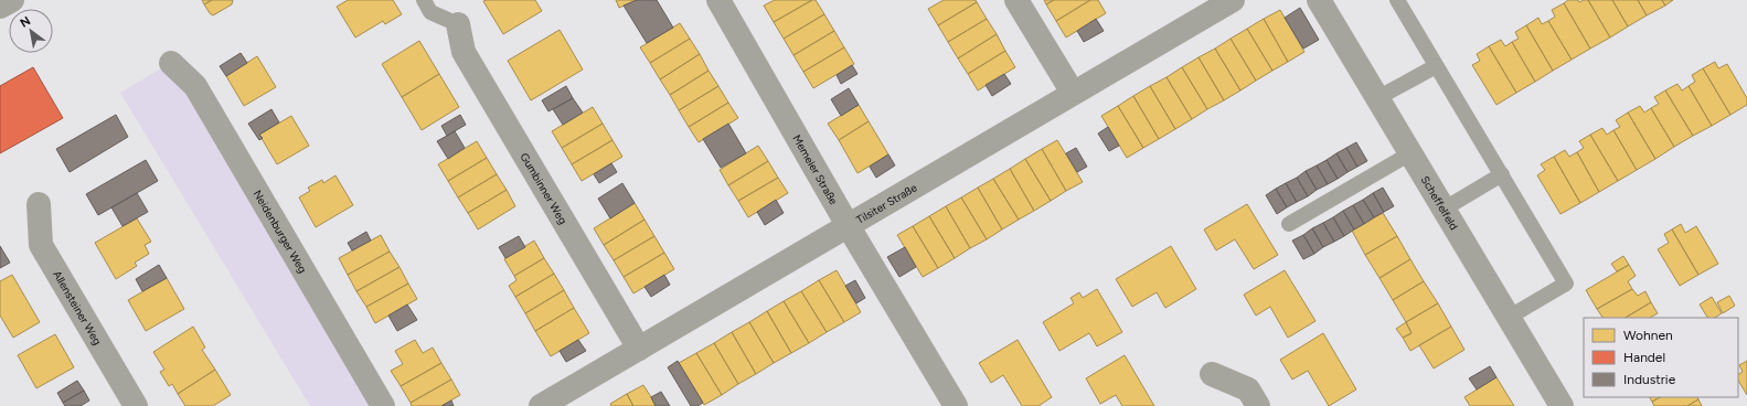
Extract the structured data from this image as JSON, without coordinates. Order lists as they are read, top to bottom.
{
  "streets": {
    "street": [
      "Memeler Straße",
      "Gumbinner Weg",
      "Tilsiter Straße",
      "Scheffelfeld",
      "Neidenburger Weg",
      "Allensteiner Weg"
    ]
  },
  "crossings": [
    ["Memeler Straße", "Tilsiter Straße"],
    ["Gumbinner Weg", "Tilsiter Straße"]
  ],
  "legend": ["Wohnen", "Handel", "Industrie"],
  "north": "top left"
}
